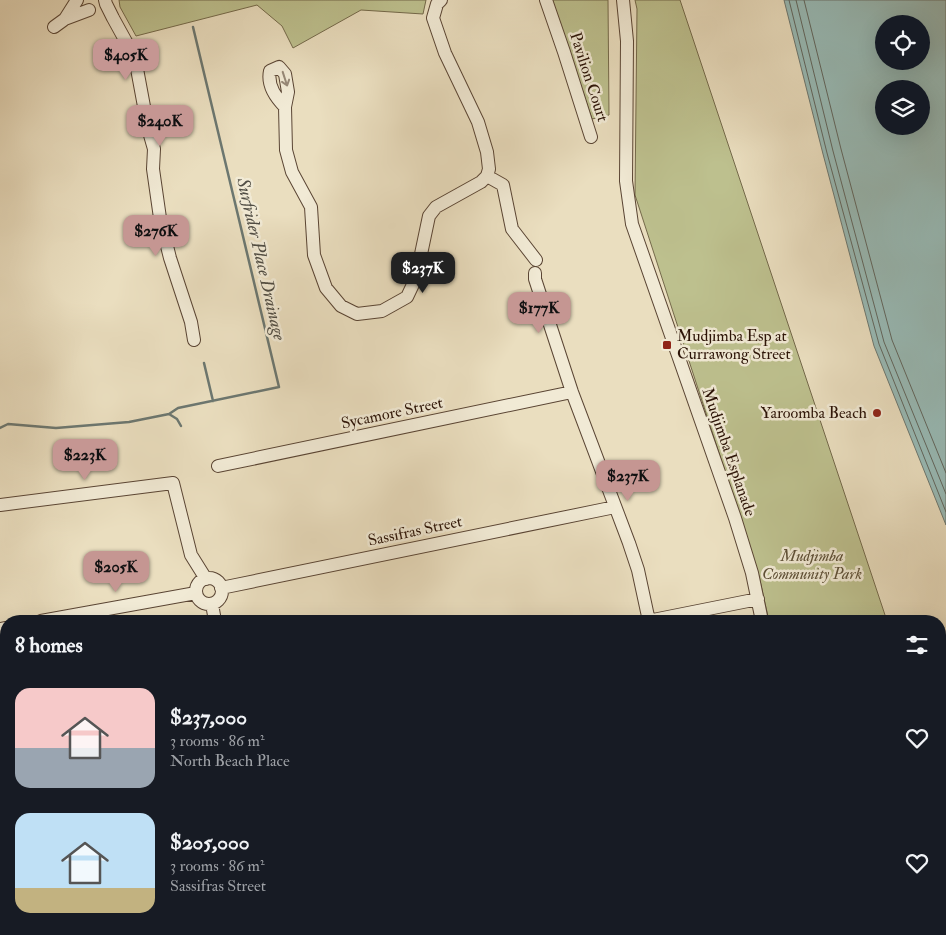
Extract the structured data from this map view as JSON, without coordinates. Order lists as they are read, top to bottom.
{
  "streets": {
    "street": [
      "Pavilion Court",
      "Sycamore Street",
      "Mudjimba Esplanade",
      "Sassifras Street"
    ]
  },
  "water": ["Surfrider Place Drainage"],
  "parks": ["Mudjimba Community Park"],
  "places": {
    "transit": ["Mudjimba Esp at Currawong Street"],
    "other": ["Yaroomba Beach"]
  },
  "page": {
    "price": [
      "$405K",
      "$240K",
      "$276K",
      "$237K",
      "$177K",
      "$223K",
      "$237K",
      "$205K"
    ],
    "heading": "8 homes",
    "list": [
      {
        "name": "$237,000",
        "note": "3 rooms · 86 m² · North Beach Place"
      },
      {
        "name": "$205,000",
        "note": "3 rooms · 86 m² · Sassifras Street"
      }
    ]
  }
}
